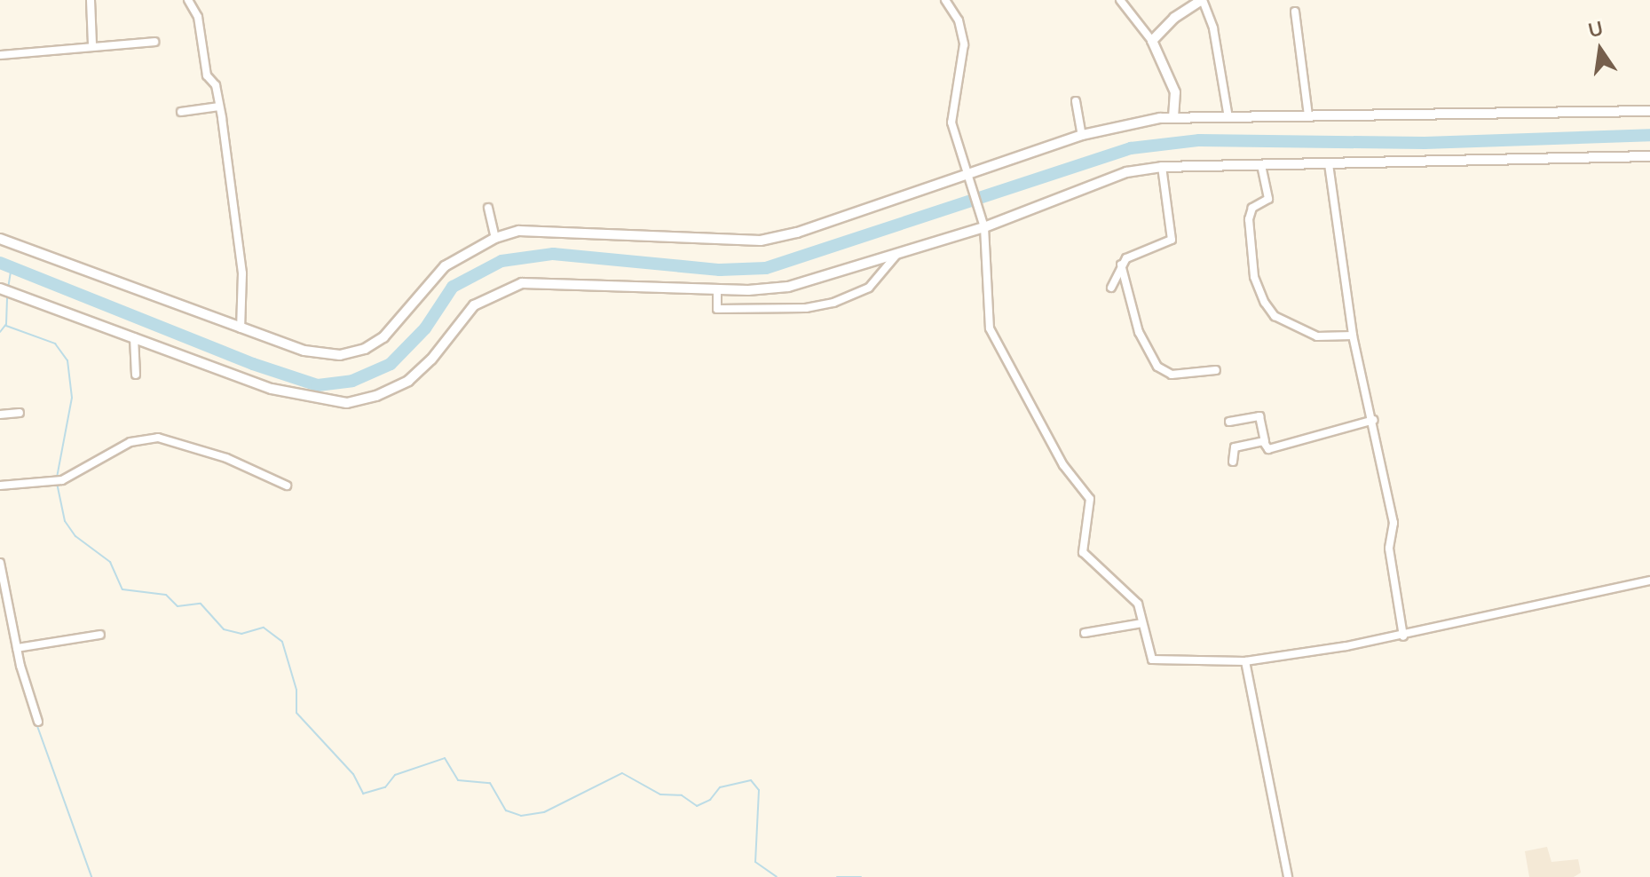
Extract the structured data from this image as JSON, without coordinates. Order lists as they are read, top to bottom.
{
  "north": "top"
}
